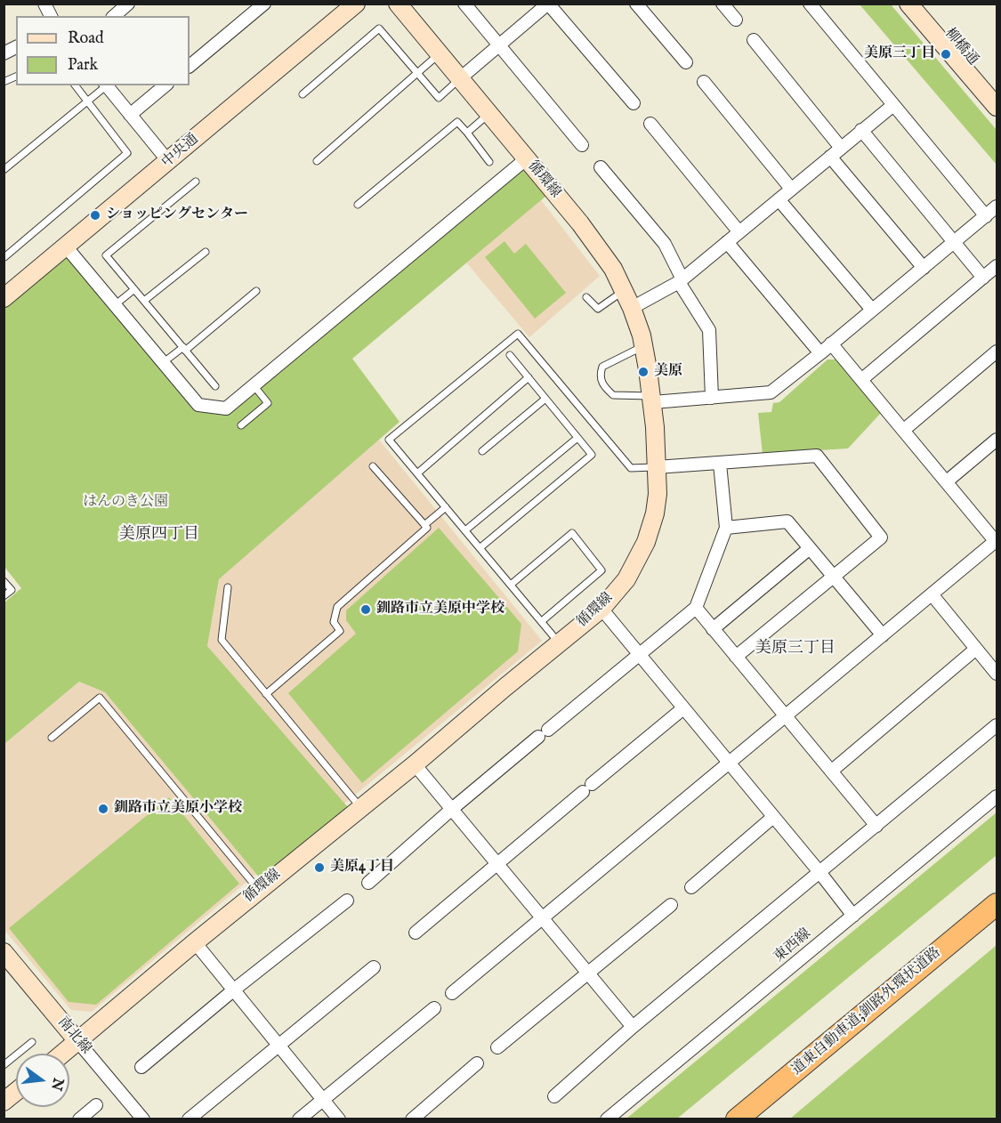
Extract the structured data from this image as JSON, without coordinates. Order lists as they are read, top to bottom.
{
  "streets": {
    "highway": ["道東自動車道;釧路外環状道路"],
    "street": [
      "柳橋通",
      "中央通",
      "循環線",
      "東西線",
      "南北線"
    ]
  },
  "crossings": [
    ["循環線", "南北線"]
  ],
  "districts": ["美原四丁目", "美原三丁目"],
  "parks": ["はんのき公園"],
  "places": [
    "美原三丁目",
    "ショッピングセンター",
    "美原",
    "釧路市立美原中学校",
    "釧路市立美原小学校",
    "美原4丁目"
  ],
  "legend": ["Road", "Park"],
  "north": "right"
}
